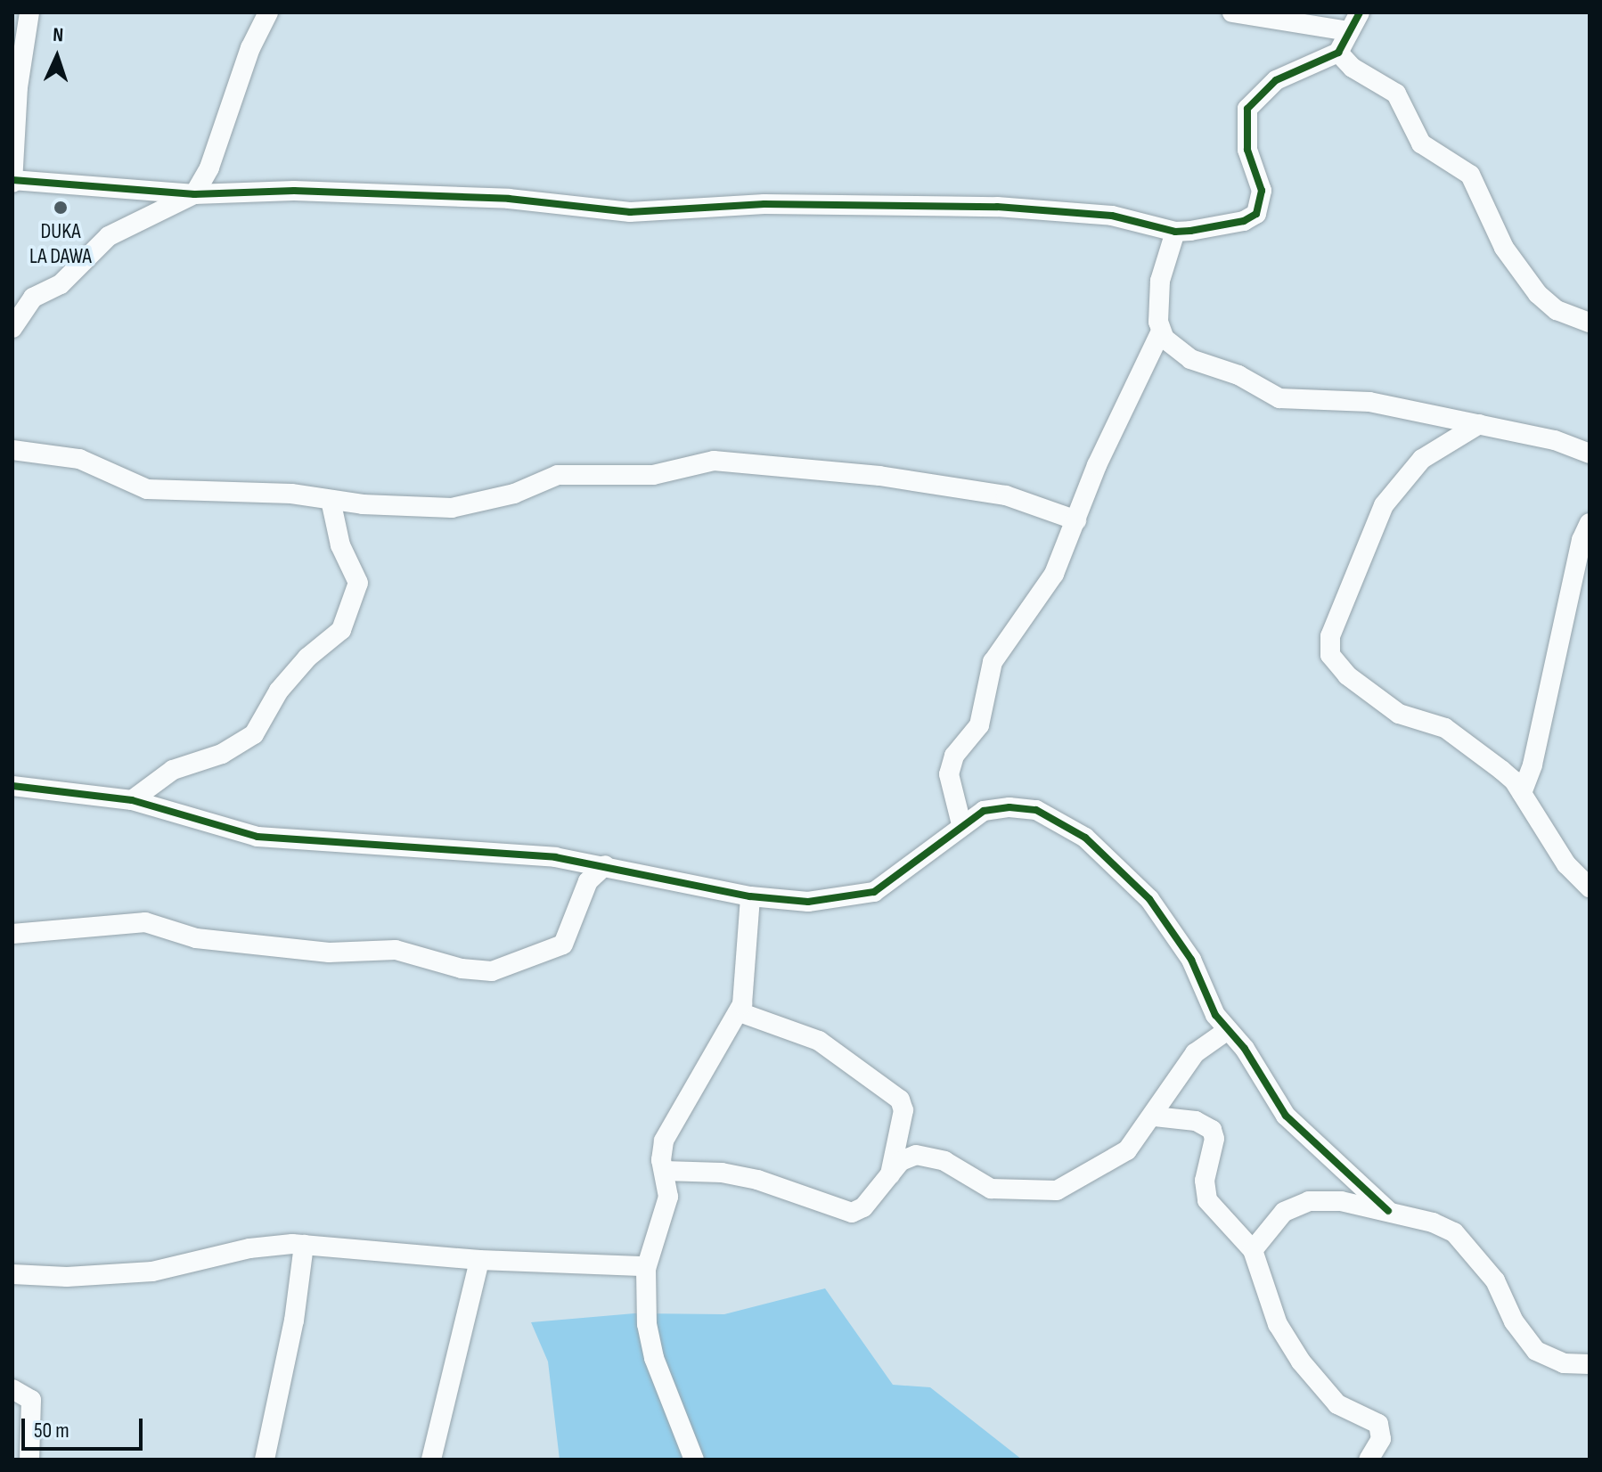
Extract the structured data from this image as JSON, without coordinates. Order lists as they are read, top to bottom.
{
  "places": ["DUKA LA DAWA"],
  "scale_bar": "50 m",
  "north": "top"
}
